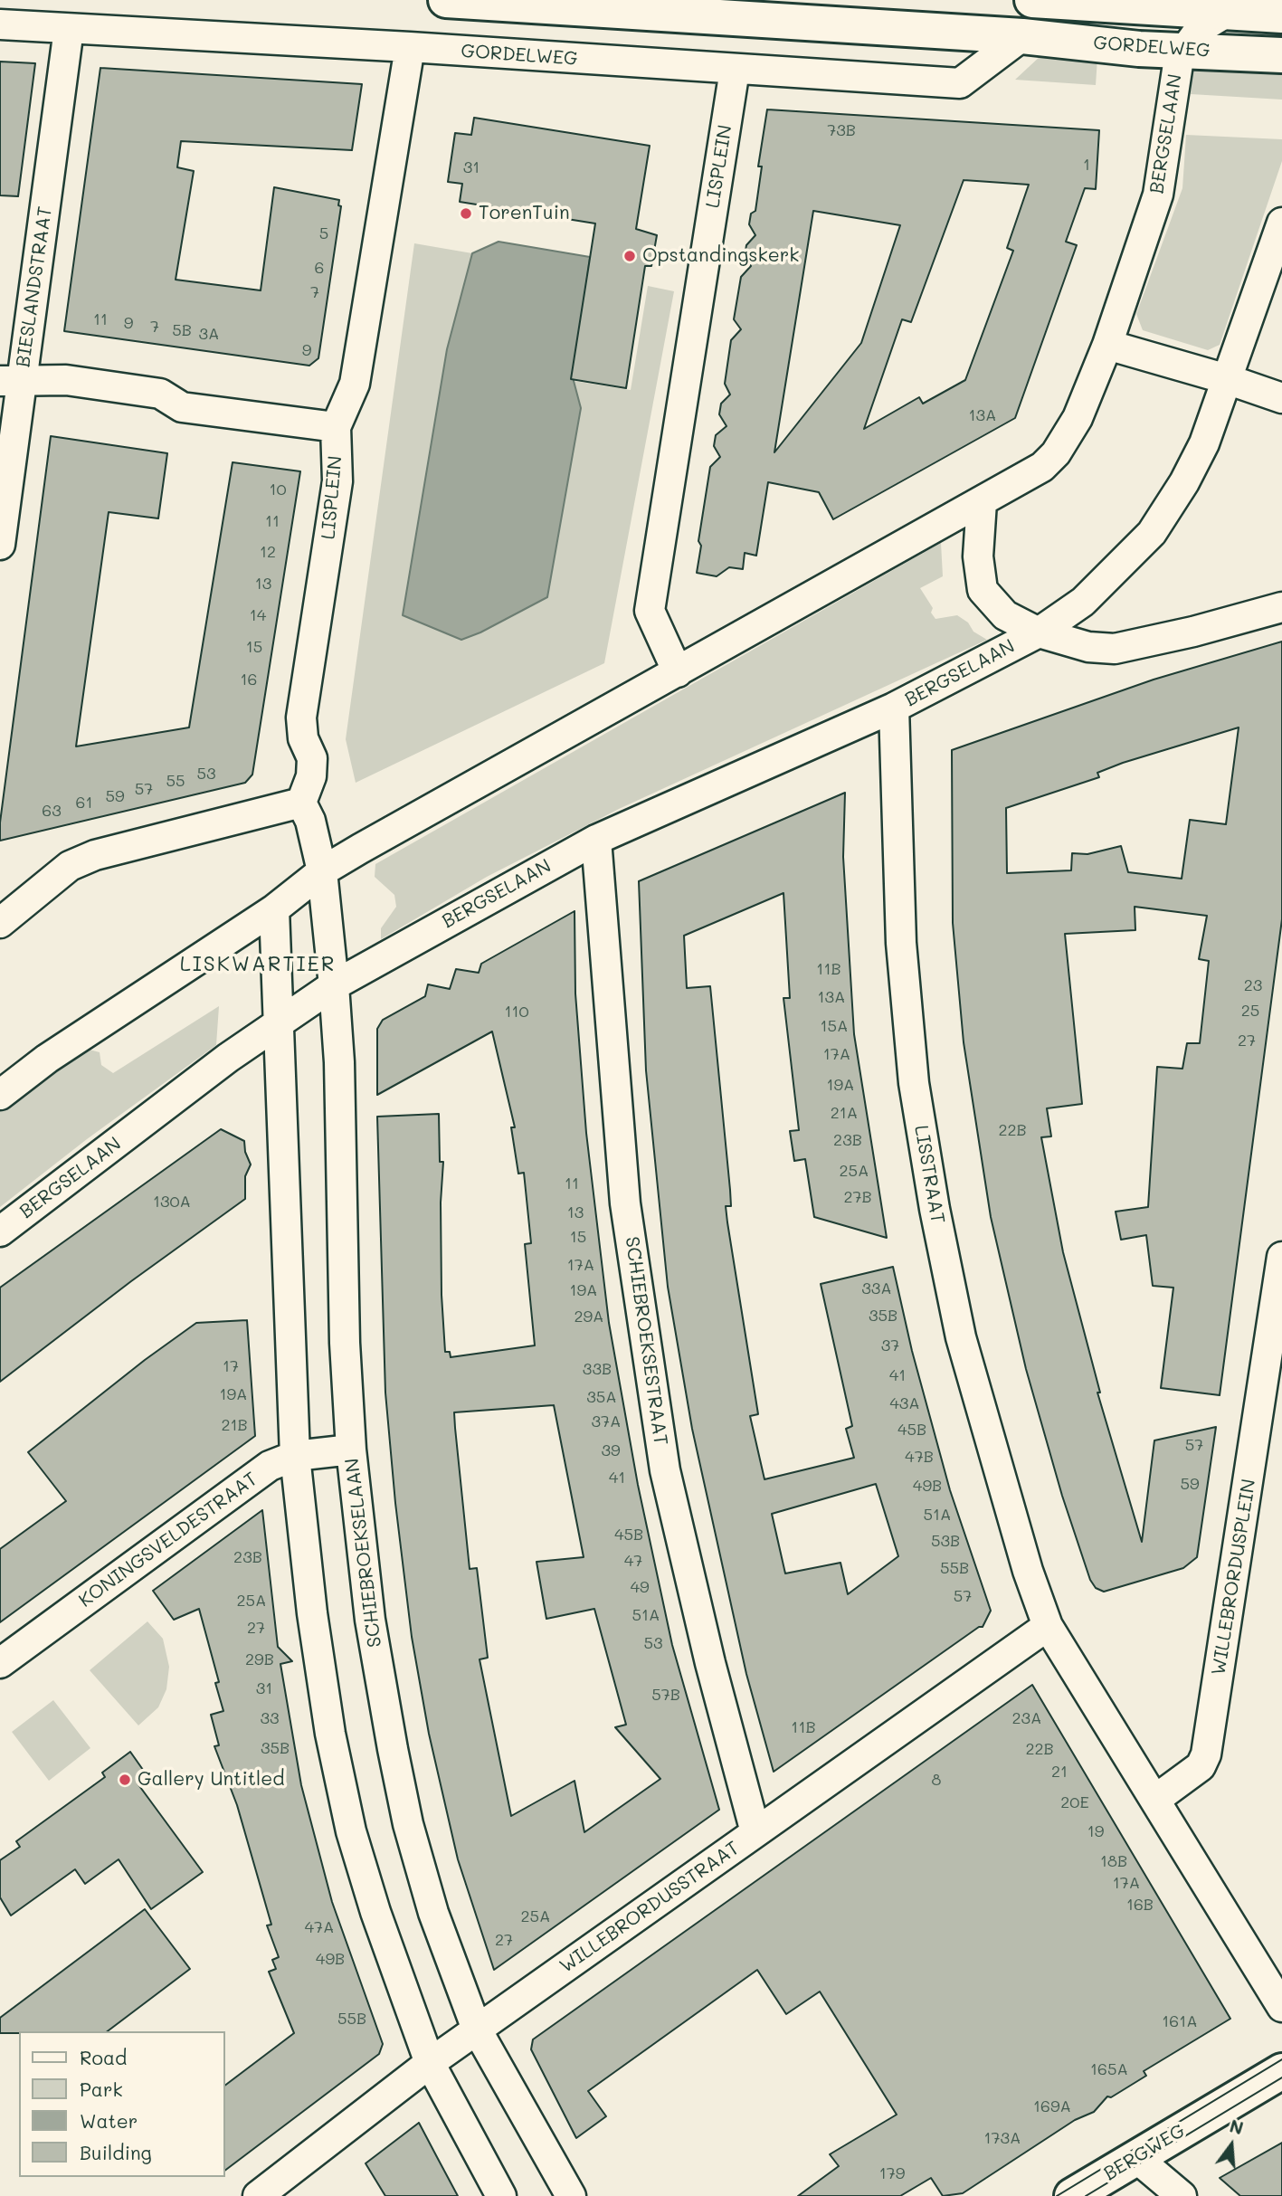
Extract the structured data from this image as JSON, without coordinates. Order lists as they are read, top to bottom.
{
  "streets": {
    "main road": ["GORDELWEG", "BERGWEG"],
    "street": [
      "BERGSELAAN",
      "LISPLEIN",
      "BIESLANDSTRAAT",
      "LISSTRAAT",
      "SCHIEBROEKSESTRAAT",
      "KONINGSVELDESTRAAT",
      "SCHIEBROEKSELAAN",
      "WILLEBRORDUSPLEIN",
      "WILLEBRORDUSSTRAAT"
    ]
  },
  "crossings": [
    ["GORDELWEG", "BERGSELAAN"],
    ["GORDELWEG", "LISPLEIN"],
    ["GORDELWEG", "BIESLANDSTRAAT"],
    ["BERGSELAAN", "LISPLEIN"],
    ["BERGSELAAN", "LISSTRAAT"],
    ["BERGSELAAN", "SCHIEBROEKSESTRAAT"],
    ["BERGSELAAN", "SCHIEBROEKSELAAN"],
    ["LISSTRAAT", "WILLEBRORDUSSTRAAT"],
    ["SCHIEBROEKSESTRAAT", "WILLEBRORDUSSTRAAT"],
    ["KONINGSVELDESTRAAT", "SCHIEBROEKSELAAN"],
    ["SCHIEBROEKSELAAN", "WILLEBRORDUSSTRAAT"]
  ],
  "districts": ["LISKWARTIER"],
  "places": ["TorenTuin", "Opstandingskerk", "Gallery Untitled"],
  "house_numbers": [
    "73B",
    "1",
    "31",
    "5",
    "6",
    "7",
    "11",
    "9",
    "7",
    "5B",
    "3A",
    "9",
    "13A",
    "10",
    "11",
    "12",
    "13",
    "14",
    "15",
    "16",
    "53",
    "55",
    "57",
    "59",
    "61",
    "63",
    "11B",
    "23",
    "13A",
    "25",
    "110",
    "15A",
    "27",
    "17A",
    "19A",
    "21A",
    "22B",
    "23B",
    "25A",
    "11",
    "27B",
    "130A",
    "13",
    "15",
    "17A",
    "33A",
    "19A",
    "35B",
    "29A",
    "37",
    "17",
    "33B",
    "41",
    "19A",
    "35A",
    "43A",
    "37A",
    "21B",
    "45B",
    "57",
    "39",
    "47B",
    "41",
    "59",
    "49B",
    "51A",
    "45B",
    "53B",
    "23B",
    "47",
    "55B",
    "49",
    "57",
    "25A",
    "51A",
    "27",
    "53",
    "29B",
    "31",
    "57B",
    "33",
    "23A",
    "11B",
    "35B",
    "22B",
    "21",
    "8",
    "20E",
    "19",
    "18B",
    "17A",
    "16B",
    "25A",
    "47A",
    "27",
    "49B",
    "55B",
    "161A",
    "165A",
    "169A",
    "173A",
    "179"
  ],
  "legend": [
    "Road",
    "Park",
    "Water",
    "Building"
  ],
  "north": "top"
}
